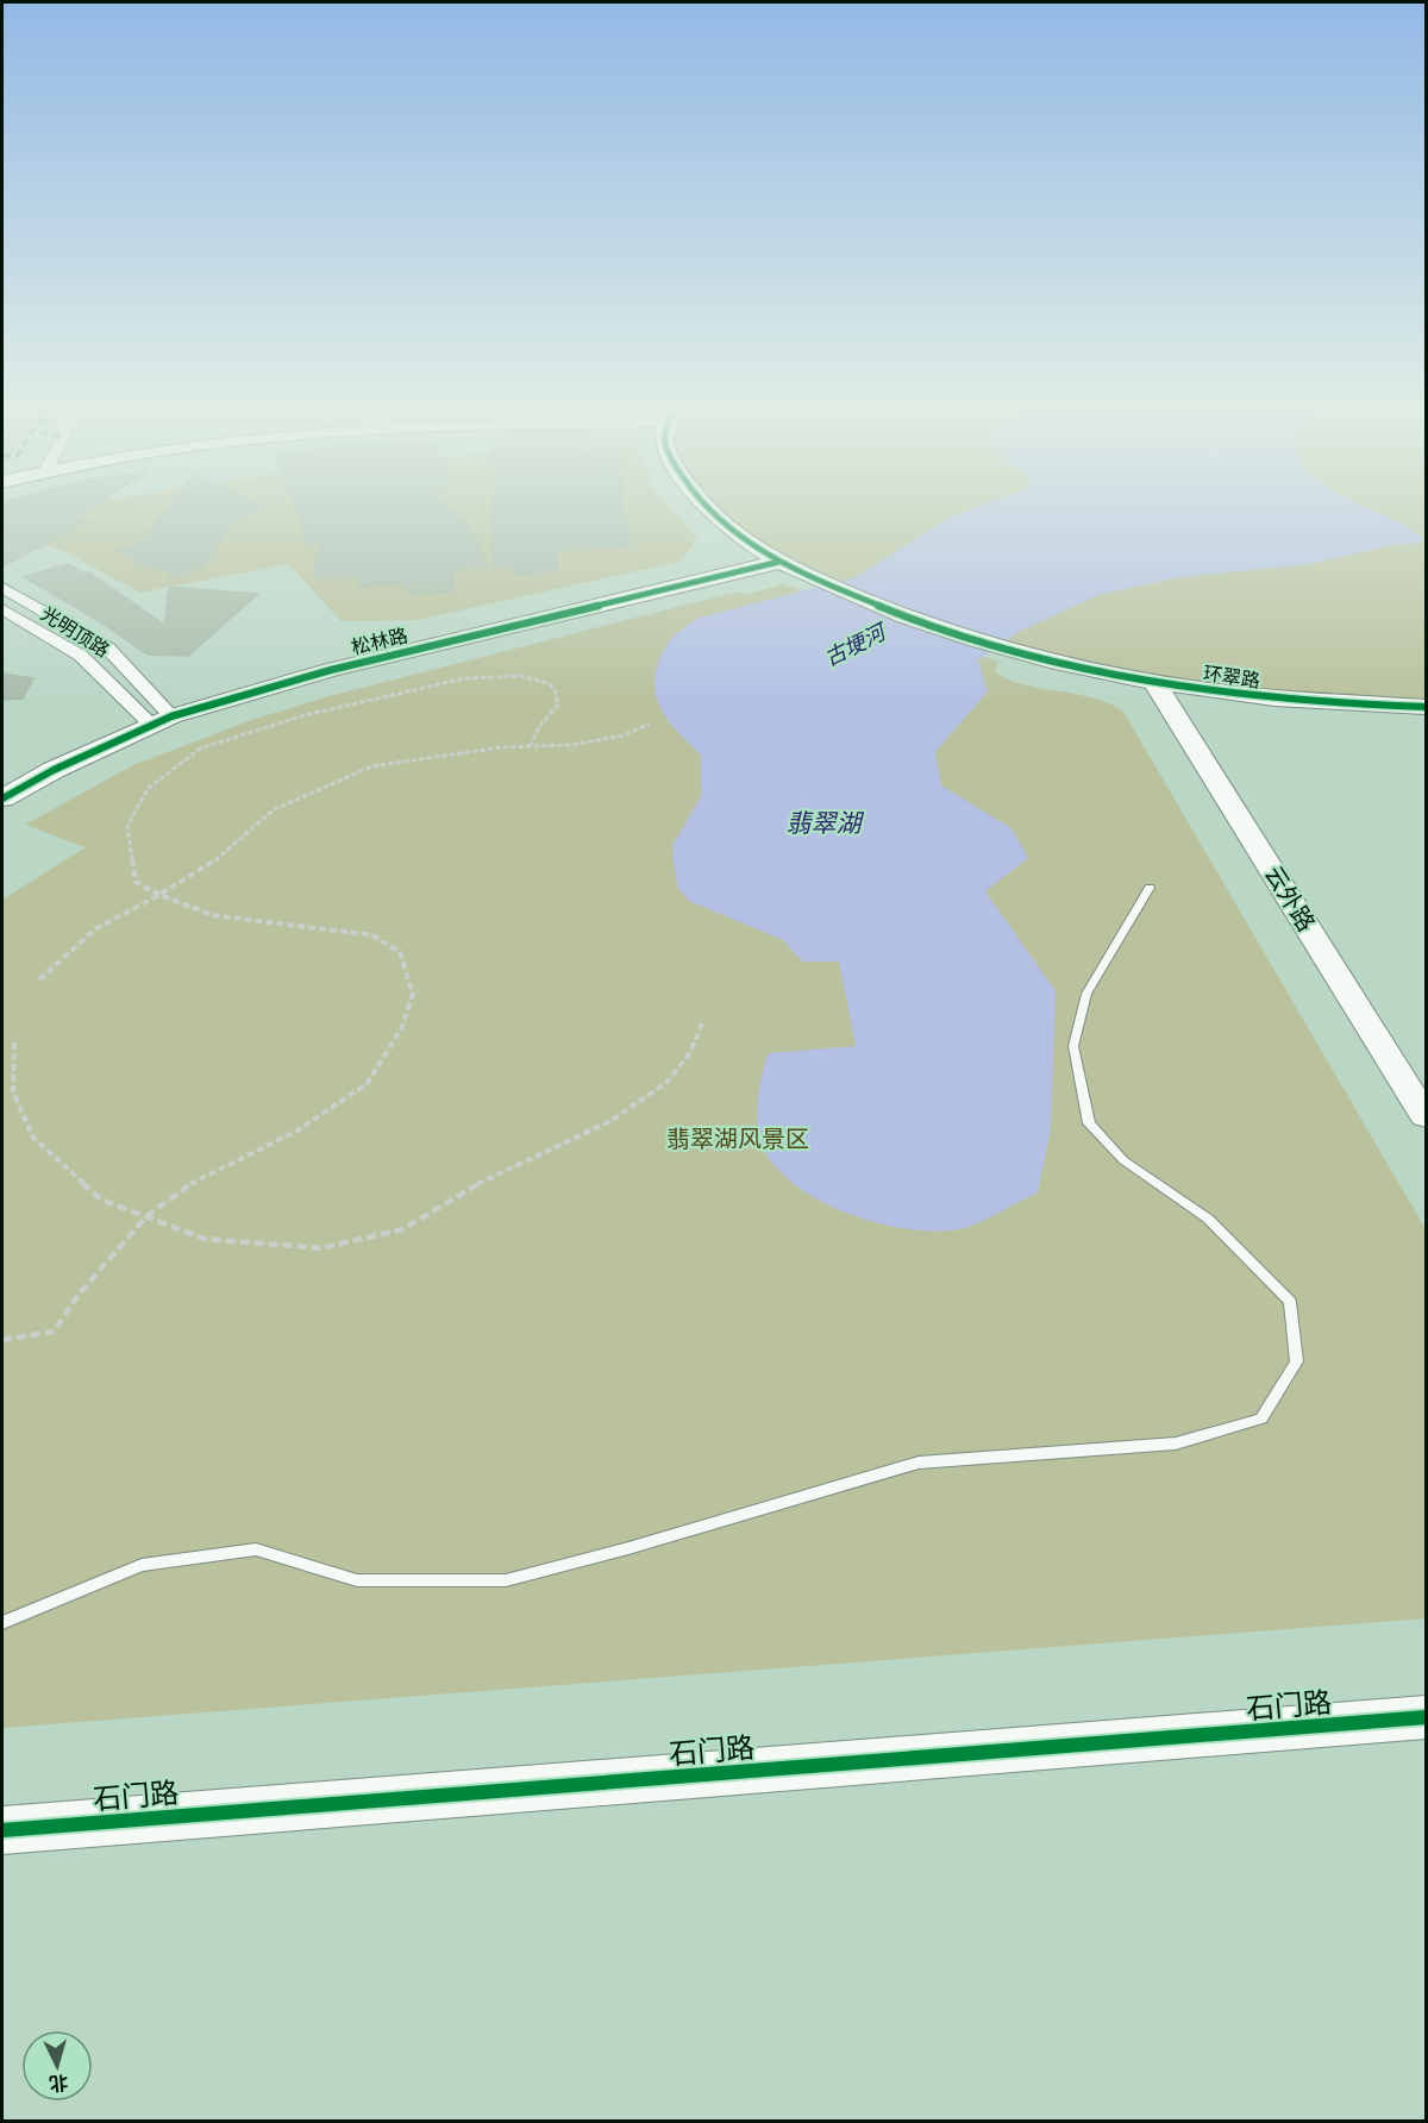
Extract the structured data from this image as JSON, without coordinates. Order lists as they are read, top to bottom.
{
  "streets": {
    "street": [
      "光明顶路",
      "松林路",
      "环翠路",
      "云外路",
      "石门路"
    ]
  },
  "crossings": [
    ["光明顶路", "松林路"],
    ["松林路", "环翠路"],
    ["环翠路", "云外路"]
  ],
  "water": ["古埂河", "翡翠湖"],
  "parks": ["翡翠湖风景区"],
  "north": "bottom"
}
